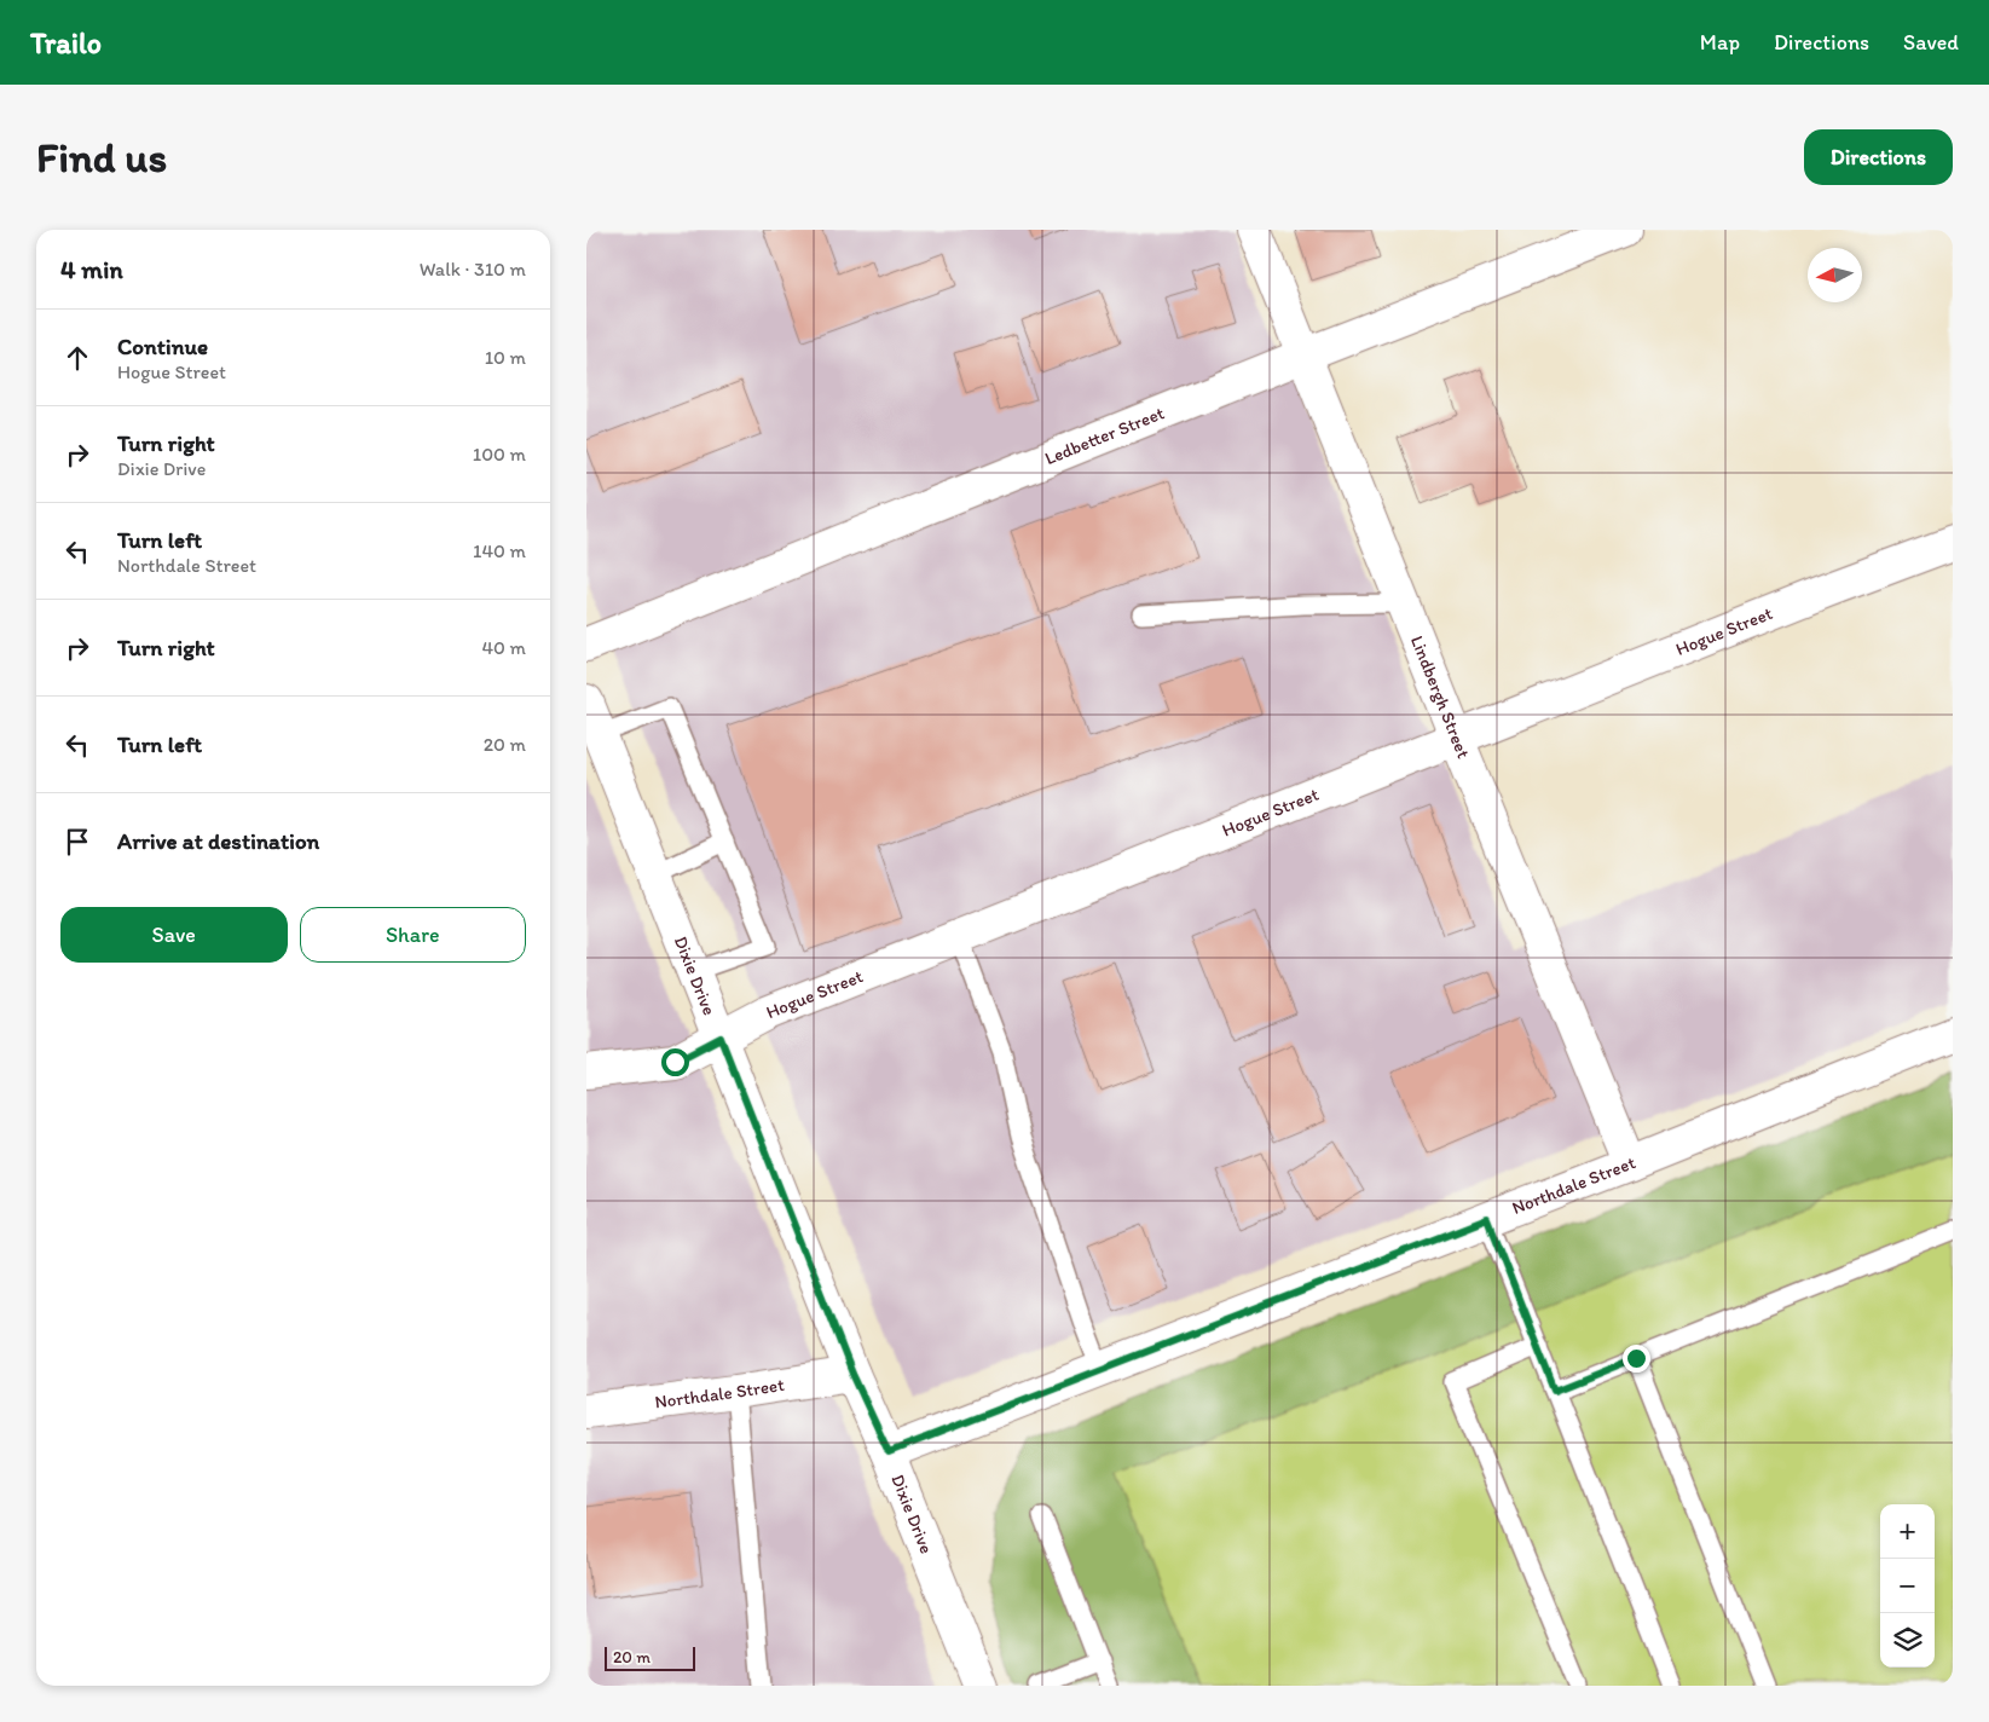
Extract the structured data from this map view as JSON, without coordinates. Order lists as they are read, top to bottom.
{
  "streets": {
    "street": [
      "Ledbetter Street",
      "Hogue Street",
      "Lindbergh Street",
      "Dixie Drive",
      "Northdale Street"
    ]
  },
  "crossings": [
    ["Ledbetter Street", "Lindbergh Street"],
    ["Hogue Street", "Lindbergh Street"],
    ["Hogue Street", "Dixie Drive"],
    ["Lindbergh Street", "Northdale Street"],
    ["Dixie Drive", "Northdale Street"]
  ],
  "scale_bar": "20 m",
  "north": "left",
  "page": {
    "header": "Trailo",
    "nav": ["Map", "Directions", "Saved"],
    "buttons": [
      "Directions",
      ["Save", "Share"]
    ],
    "title": "Find us",
    "heading": ["4 min", "Walk · 310 m"],
    "list": [
      ["Continue", "Hogue Street", "10 m"],
      ["Turn right", "Dixie Drive", "100 m"],
      ["Turn left", "Northdale Street", "140 m"],
      ["Turn right", "40 m"],
      ["Turn left", "20 m"],
      "Arrive at destination"
    ],
    "map_buttons": ["+", "−"],
    "scale": "20 m"
  }
}
